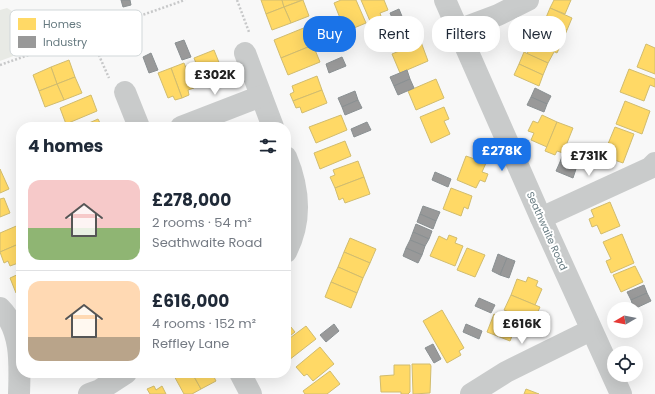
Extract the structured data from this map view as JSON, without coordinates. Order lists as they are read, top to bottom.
{
  "streets": {
    "street": ["Seathwaite Road"]
  },
  "legend": ["Homes", "Industry"],
  "north": "left",
  "page": {
    "chip": [
      "Buy",
      "Rent",
      "Filters",
      "New"
    ],
    "price": [
      "£302K",
      "£278K",
      "£731K",
      "£616K"
    ],
    "heading": "4 homes",
    "list": [
      {
        "name": "£278,000",
        "note": "2 rooms · 54 m² · Seathwaite Road"
      },
      {
        "name": "£616,000",
        "note": "4 rooms · 152 m² · Reffley Lane"
      }
    ]
  }
}
